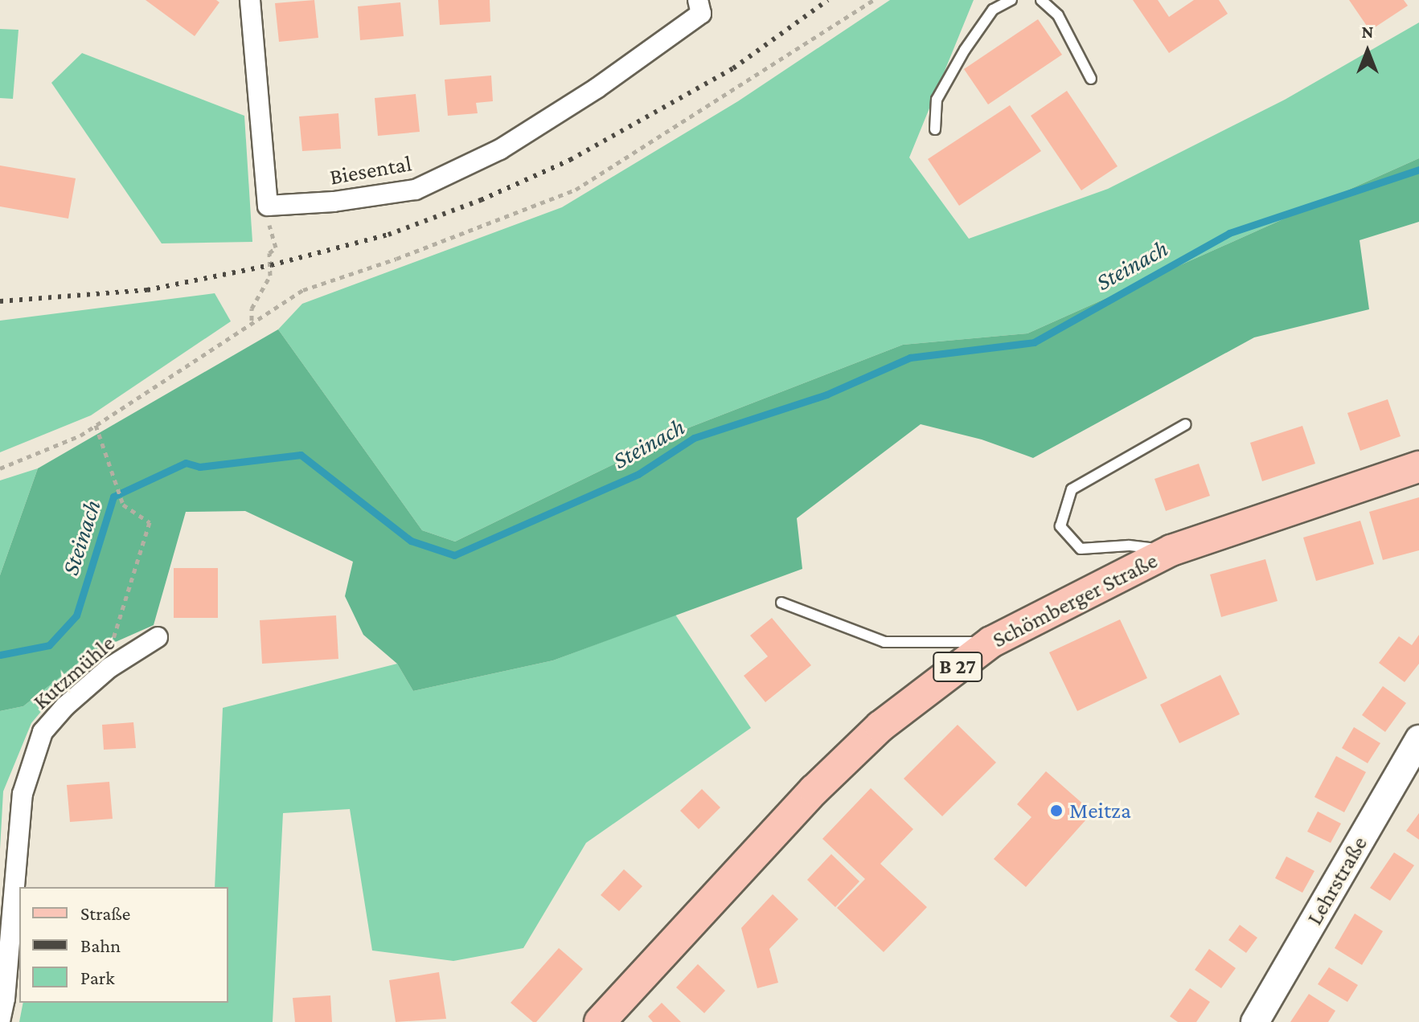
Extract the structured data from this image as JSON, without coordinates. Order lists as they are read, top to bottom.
{
  "streets": {
    "main road": ["Schömberger Straße", "B 27"],
    "street": ["Biesental", "Kutzmühle", "Lehrstraße"]
  },
  "water": ["Steinach"],
  "places": ["Meitza"],
  "legend": ["Straße", "Bahn", "Park"],
  "north": "top"
}
